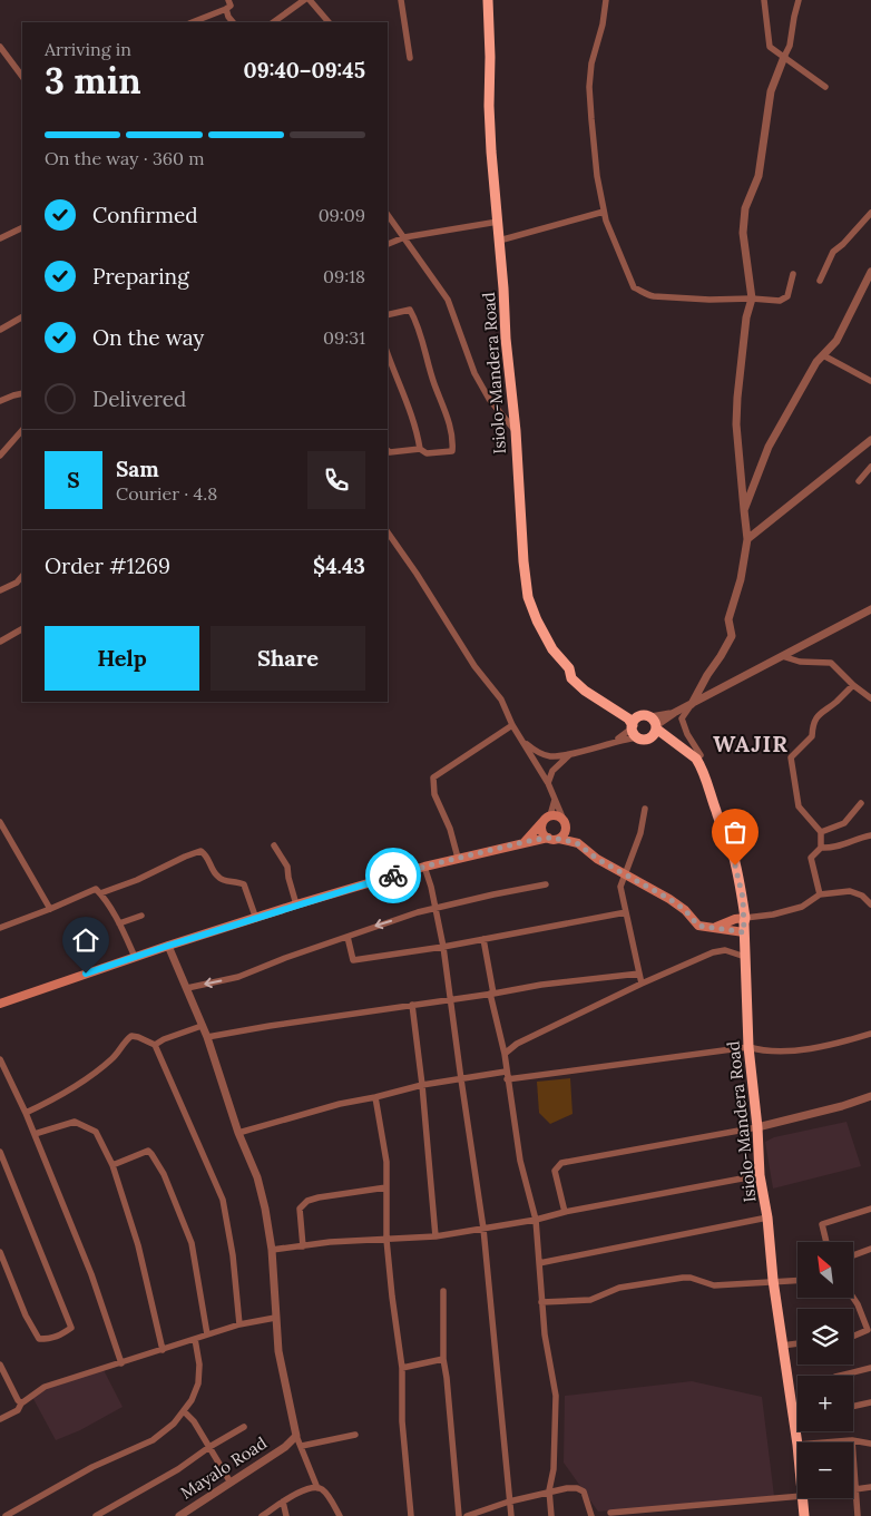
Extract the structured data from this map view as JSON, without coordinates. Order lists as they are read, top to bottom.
{
  "streets": {
    "highway": ["Isiolo-Mandera Road"],
    "street": ["Mayalo Road"]
  },
  "districts": ["WAJIR"],
  "north": "top left",
  "page": {
    "heading": ["3 min", "Arriving in", "09:40–09:45"],
    "panel": [
      "Sam",
      "Courier · 4.8",
      "Order #1269",
      "$4.43"
    ],
    "bar": "On the way · 360 m",
    "list": [
      ["Confirmed", "09:09"],
      ["Preparing", "09:18"],
      ["On the way", "09:31"],
      "Delivered"
    ],
    "round": "S",
    "buttons": ["Help", "Share"],
    "map_buttons": ["+", "−"]
  }
}
